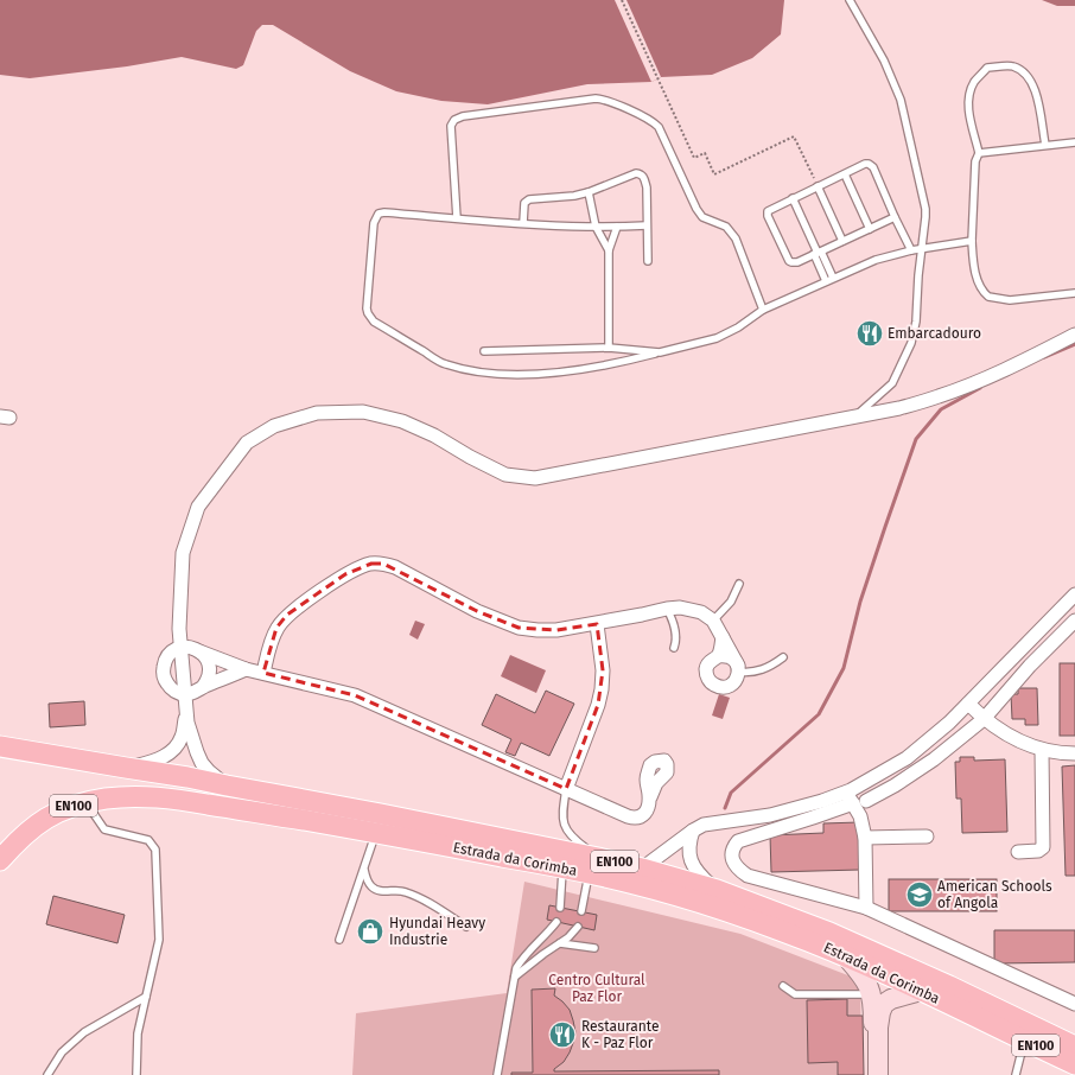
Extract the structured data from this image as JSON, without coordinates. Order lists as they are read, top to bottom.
{
  "streets": {
    "main road": ["EN100", "Estrada da Corimba"]
  },
  "crossings": [
    ["EN100", "Estrada da Corimba"]
  ],
  "parks": ["Centro Cultural Paz Flor"],
  "places": {
    "restaurant": ["Embarcadouro", "Restaurante K - Paz Flor"],
    "school or university": ["American Schools of Angola"],
    "shop": ["Hyundai Heavy Industrie"]
  }
}
